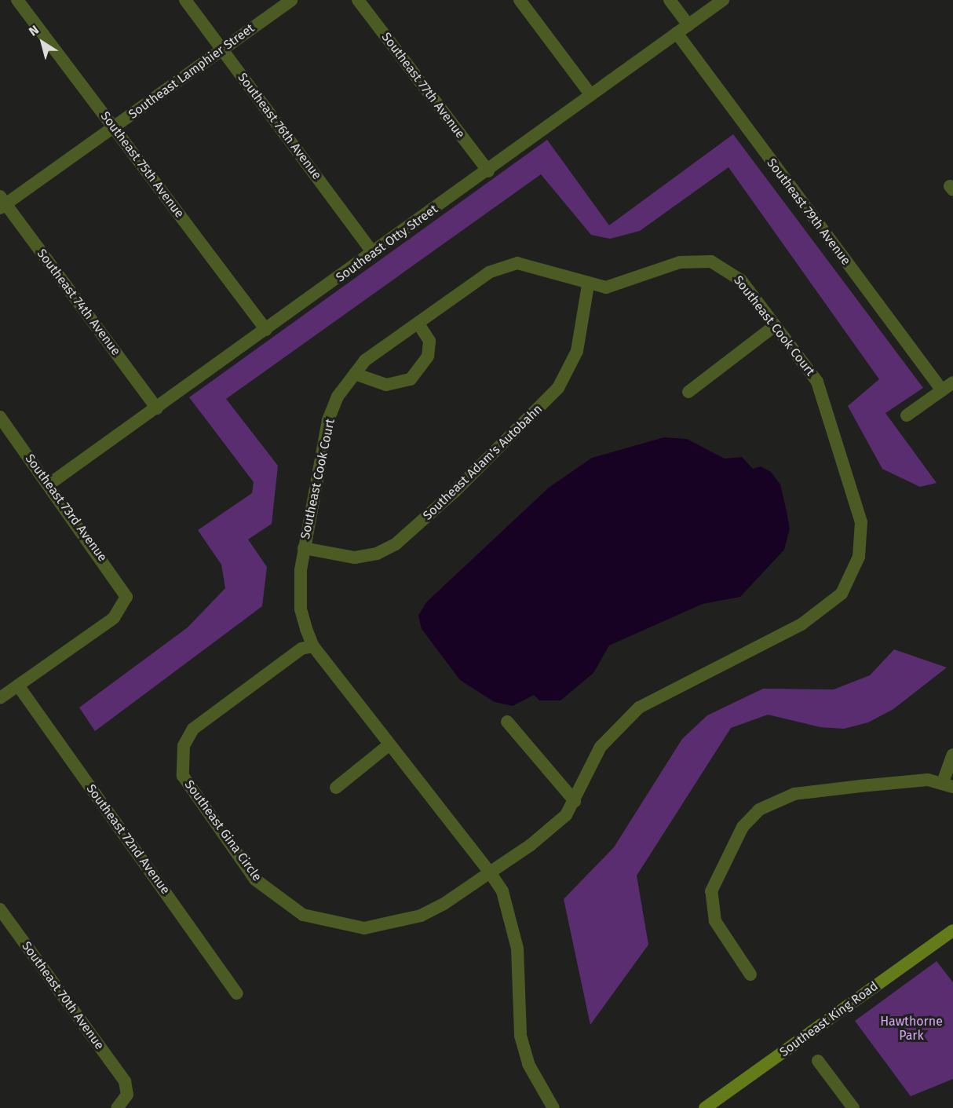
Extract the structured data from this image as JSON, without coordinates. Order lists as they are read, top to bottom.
{
  "streets": {
    "main road": ["Southeast King Road"],
    "street": [
      "Southeast Lamphier Street",
      "Southeast 77th Avenue",
      "Southeast 76th Avenue",
      "Southeast 75th Avenue",
      "Southeast 79th Avenue",
      "Southeast Otty Street",
      "Southeast 74th Avenue",
      "Southeast Cook Court",
      "Southeast Adam's Autobahn",
      "Southeast 73rd Avenue",
      "Southeast Gina Circle",
      "Southeast 72nd Avenue",
      "Southeast 70th Avenue"
    ]
  },
  "crossings": [
    ["Southeast Lamphier Street", "Southeast 76th Avenue"],
    ["Southeast Lamphier Street", "Southeast 75th Avenue"],
    ["Southeast Lamphier Street", "Southeast 74th Avenue"],
    ["Southeast 77th Avenue", "Southeast Otty Street"],
    ["Southeast 76th Avenue", "Southeast Otty Street"],
    ["Southeast 75th Avenue", "Southeast Otty Street"],
    ["Southeast 79th Avenue", "Southeast Otty Street"],
    ["Southeast Otty Street", "Southeast 74th Avenue"],
    ["Southeast Otty Street", "Southeast 73rd Avenue"],
    ["Southeast Cook Court", "Southeast Adam's Autobahn"],
    ["Southeast Cook Court", "Southeast Gina Circle"],
    ["Southeast 73rd Avenue", "Southeast 72nd Avenue"]
  ],
  "parks": ["Hawthorne Park"],
  "north": "top left"
}
